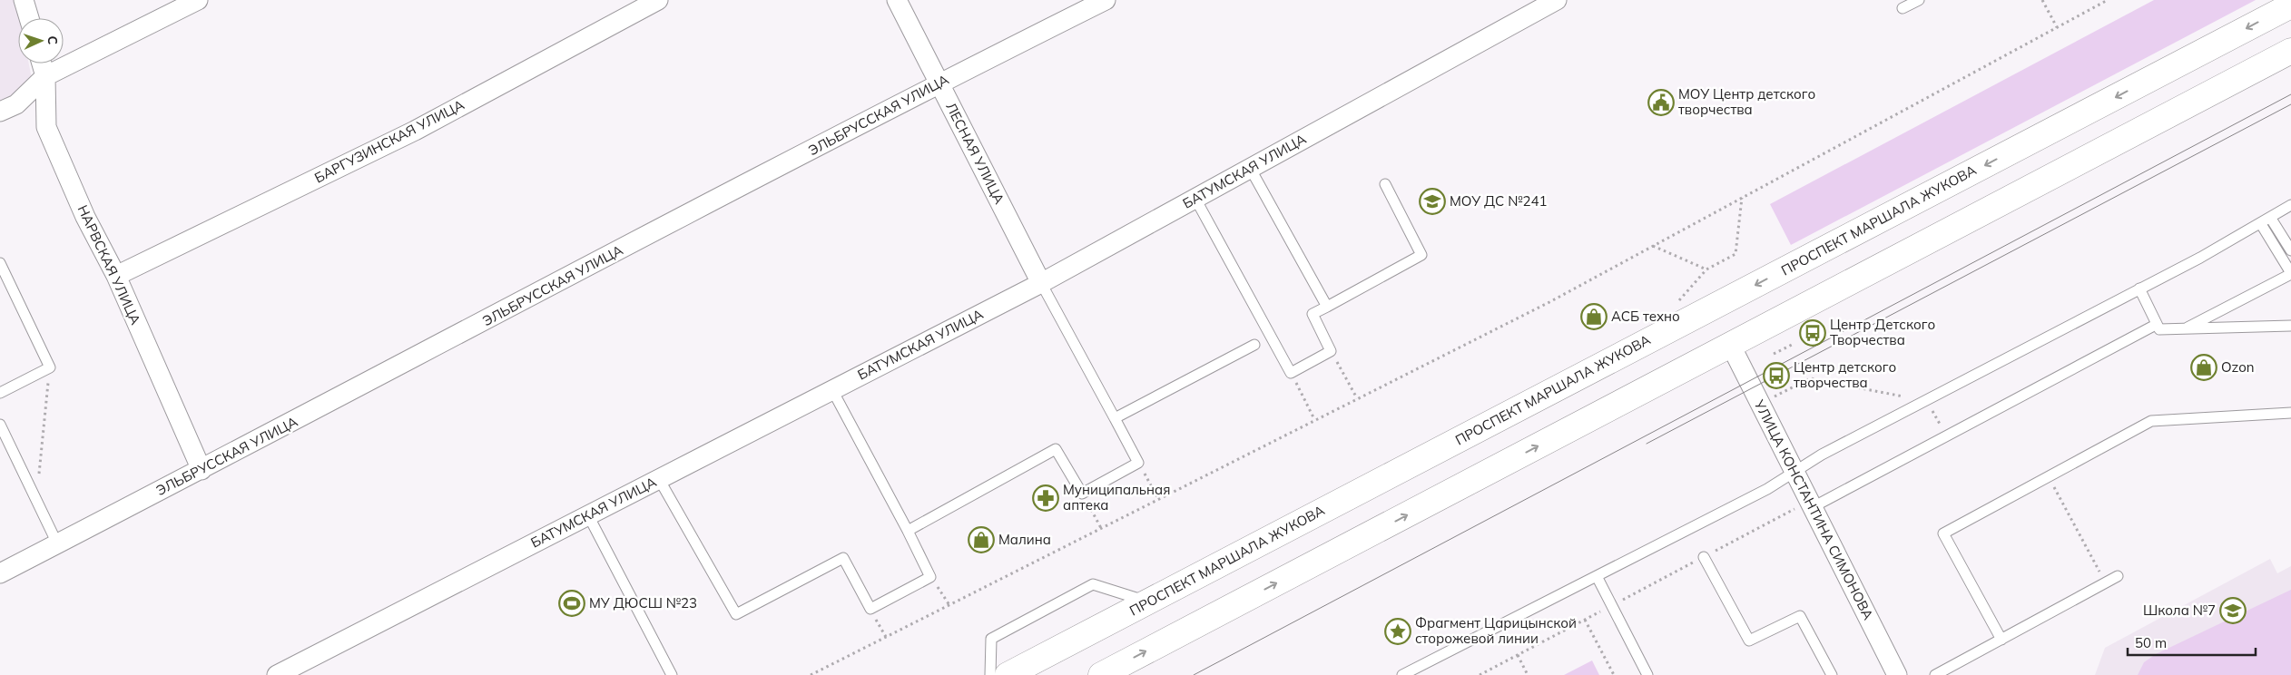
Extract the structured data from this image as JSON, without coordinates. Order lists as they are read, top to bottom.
{
  "streets": {
    "highway": ["ПРОСПЕКТ МАРШАЛА ЖУКОВА"],
    "street": [
      "ЭЛЬБРУССКАЯ УЛИЦА",
      "БАРГУЗИНСКАЯ УЛИЦА",
      "ЛЕСНАЯ УЛИЦА",
      "БАТУМСКАЯ УЛИЦА",
      "НАРВСКАЯ УЛИЦА",
      "УЛИЦА КОНСТАНТИНА СИМОНОВА"
    ]
  },
  "crossings": [
    ["ЭЛЬБРУССКАЯ УЛИЦА", "ЛЕСНАЯ УЛИЦА"],
    ["ЭЛЬБРУССКАЯ УЛИЦА", "НАРВСКАЯ УЛИЦА"],
    ["БАРГУЗИНСКАЯ УЛИЦА", "НАРВСКАЯ УЛИЦА"],
    ["ЛЕСНАЯ УЛИЦА", "БАТУМСКАЯ УЛИЦА"]
  ],
  "places": {
    "public building": ["МОУ Центр детского творчества"],
    "school or university": ["МОУ ДС №241", "Школа №7"],
    "shop": ["АСБ техно", "Ozon", "Малина"],
    "bus stop": ["Центр Детского Творчества", "Центр детского творчества"],
    "pharmacy": ["Муниципальная аптека"],
    "sports": ["МУ ДЮСШ №23"],
    "place": ["Фрагмент Царицынской сторожевой линии"]
  },
  "scale_bar": "50 m",
  "north": "right"
}
